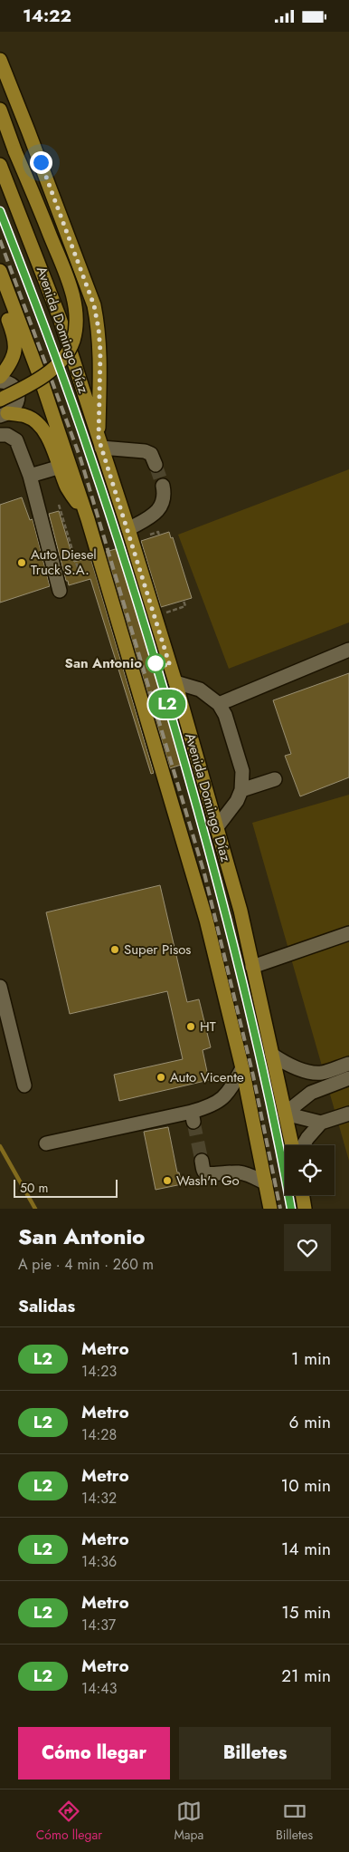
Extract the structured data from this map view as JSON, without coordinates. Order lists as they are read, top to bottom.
{
  "streets": {
    "main road": ["Avenida Domingo Díaz"]
  },
  "places": [
    "Auto Diesel Truck S.A.",
    "San Antonio",
    "Super Pisos",
    "HT",
    "Auto Vicente",
    "Wash'n Go"
  ],
  "lines": ["metro line L2"],
  "scale_bar": "50 m",
  "page": {
    "status": "14:22",
    "on_map": "L2",
    "scale": "50 m",
    "heading": [
      ["San Antonio", "A pie · 4 min · 260 m"],
      "Salidas"
    ],
    "list": [
      {
        "mark": "L2",
        "name": "Metro",
        "note": "14:23",
        "value": "1 min"
      },
      {
        "mark": "L2",
        "name": "Metro",
        "note": "14:28",
        "value": "6 min"
      },
      {
        "mark": "L2",
        "name": "Metro",
        "note": "14:32",
        "value": "10 min"
      },
      {
        "mark": "L2",
        "name": "Metro",
        "note": "14:36",
        "value": "14 min"
      },
      {
        "mark": "L2",
        "name": "Metro",
        "note": "14:37",
        "value": "15 min"
      },
      {
        "mark": "L2",
        "name": "Metro",
        "note": "14:43",
        "value": "21 min"
      }
    ],
    "buttons": ["Cómo llegar", "Billetes"],
    "tabs": ["Cómo llegar", "Mapa", "Billetes"]
  }
}
